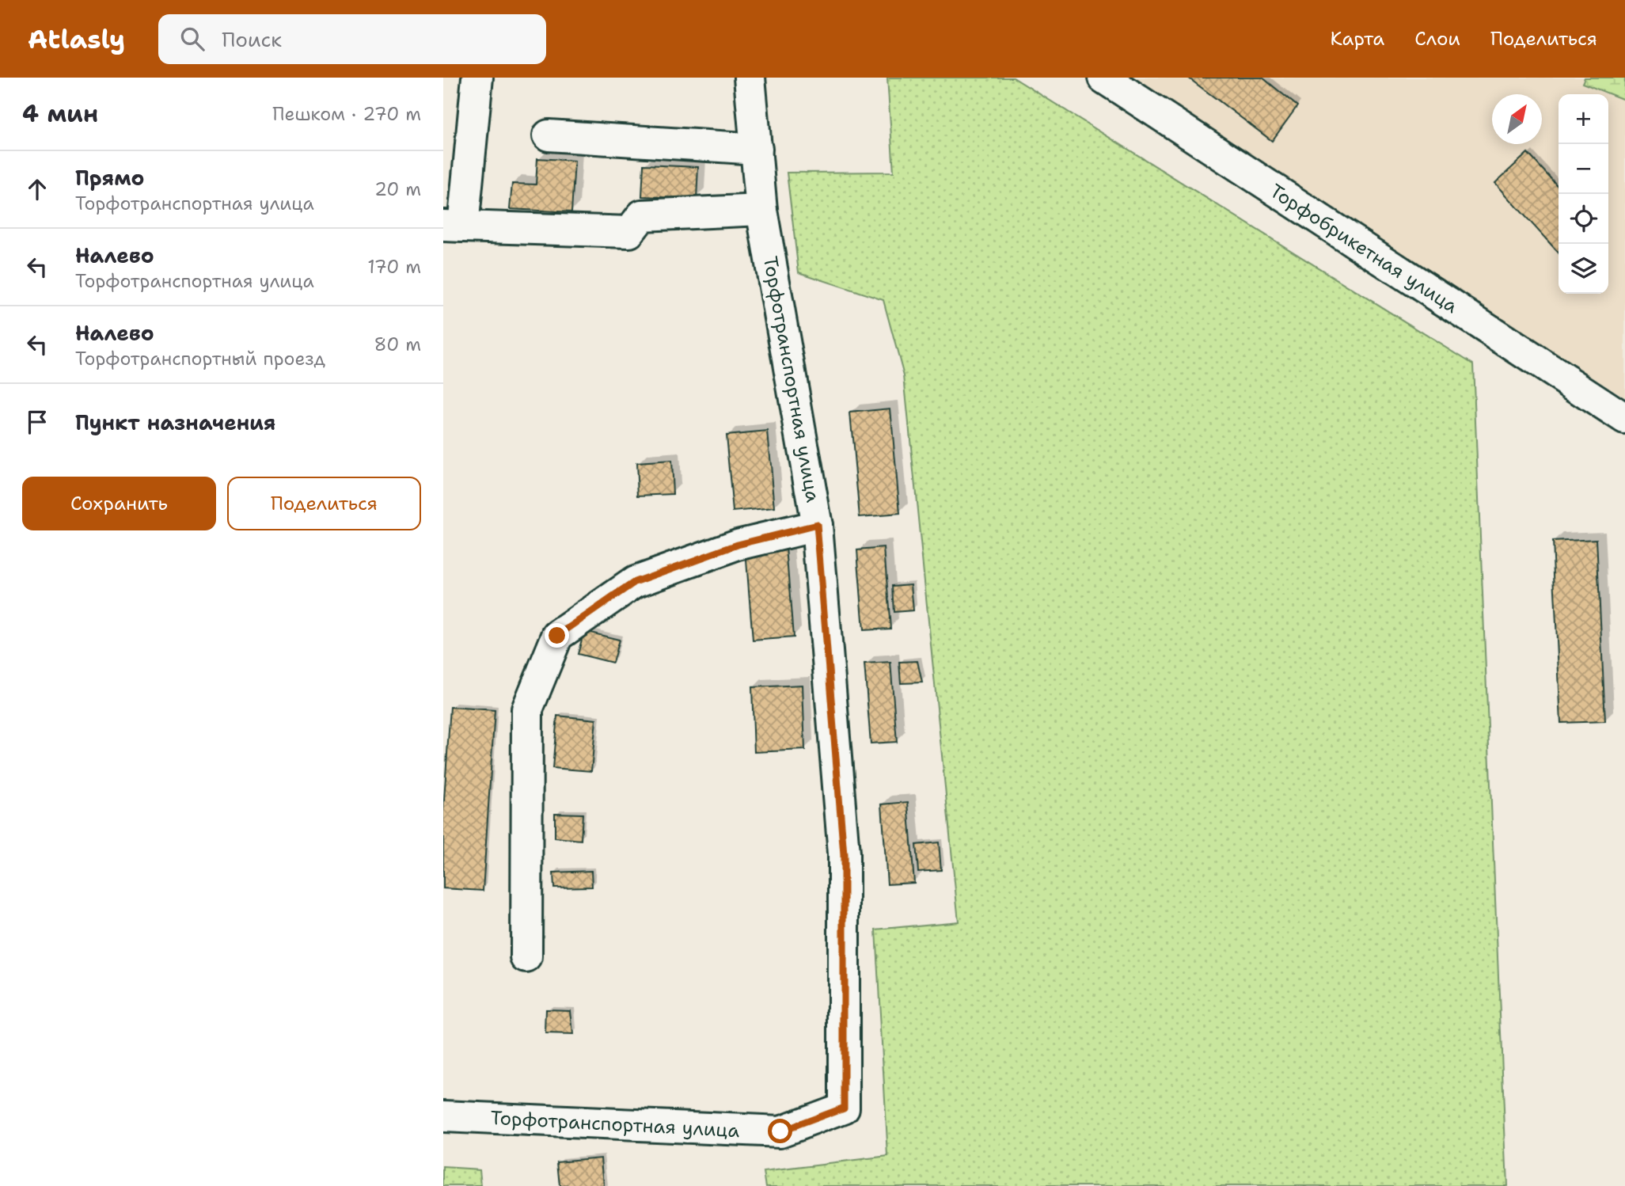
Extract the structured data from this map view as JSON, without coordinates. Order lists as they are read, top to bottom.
{
  "streets": {
    "street": ["Торфобрикетная улица", "Торфотранспортная улица"]
  },
  "north": "top right",
  "page": {
    "header": "Atlasly",
    "search": "Поиск",
    "nav": ["Карта", "Слои", "Поделиться"],
    "heading": ["4 мин", "Пешком · 270 m"],
    "map_buttons": ["+", "−"],
    "list": [
      ["Прямо", "Торфотранспортная улица", "20 m"],
      ["Налево", "Торфотранспортная улица", "170 m"],
      ["Налево", "Торфотранспортный проезд", "80 m"],
      "Пункт назначения"
    ],
    "buttons": ["Сохранить", "Поделиться"]
  }
}
